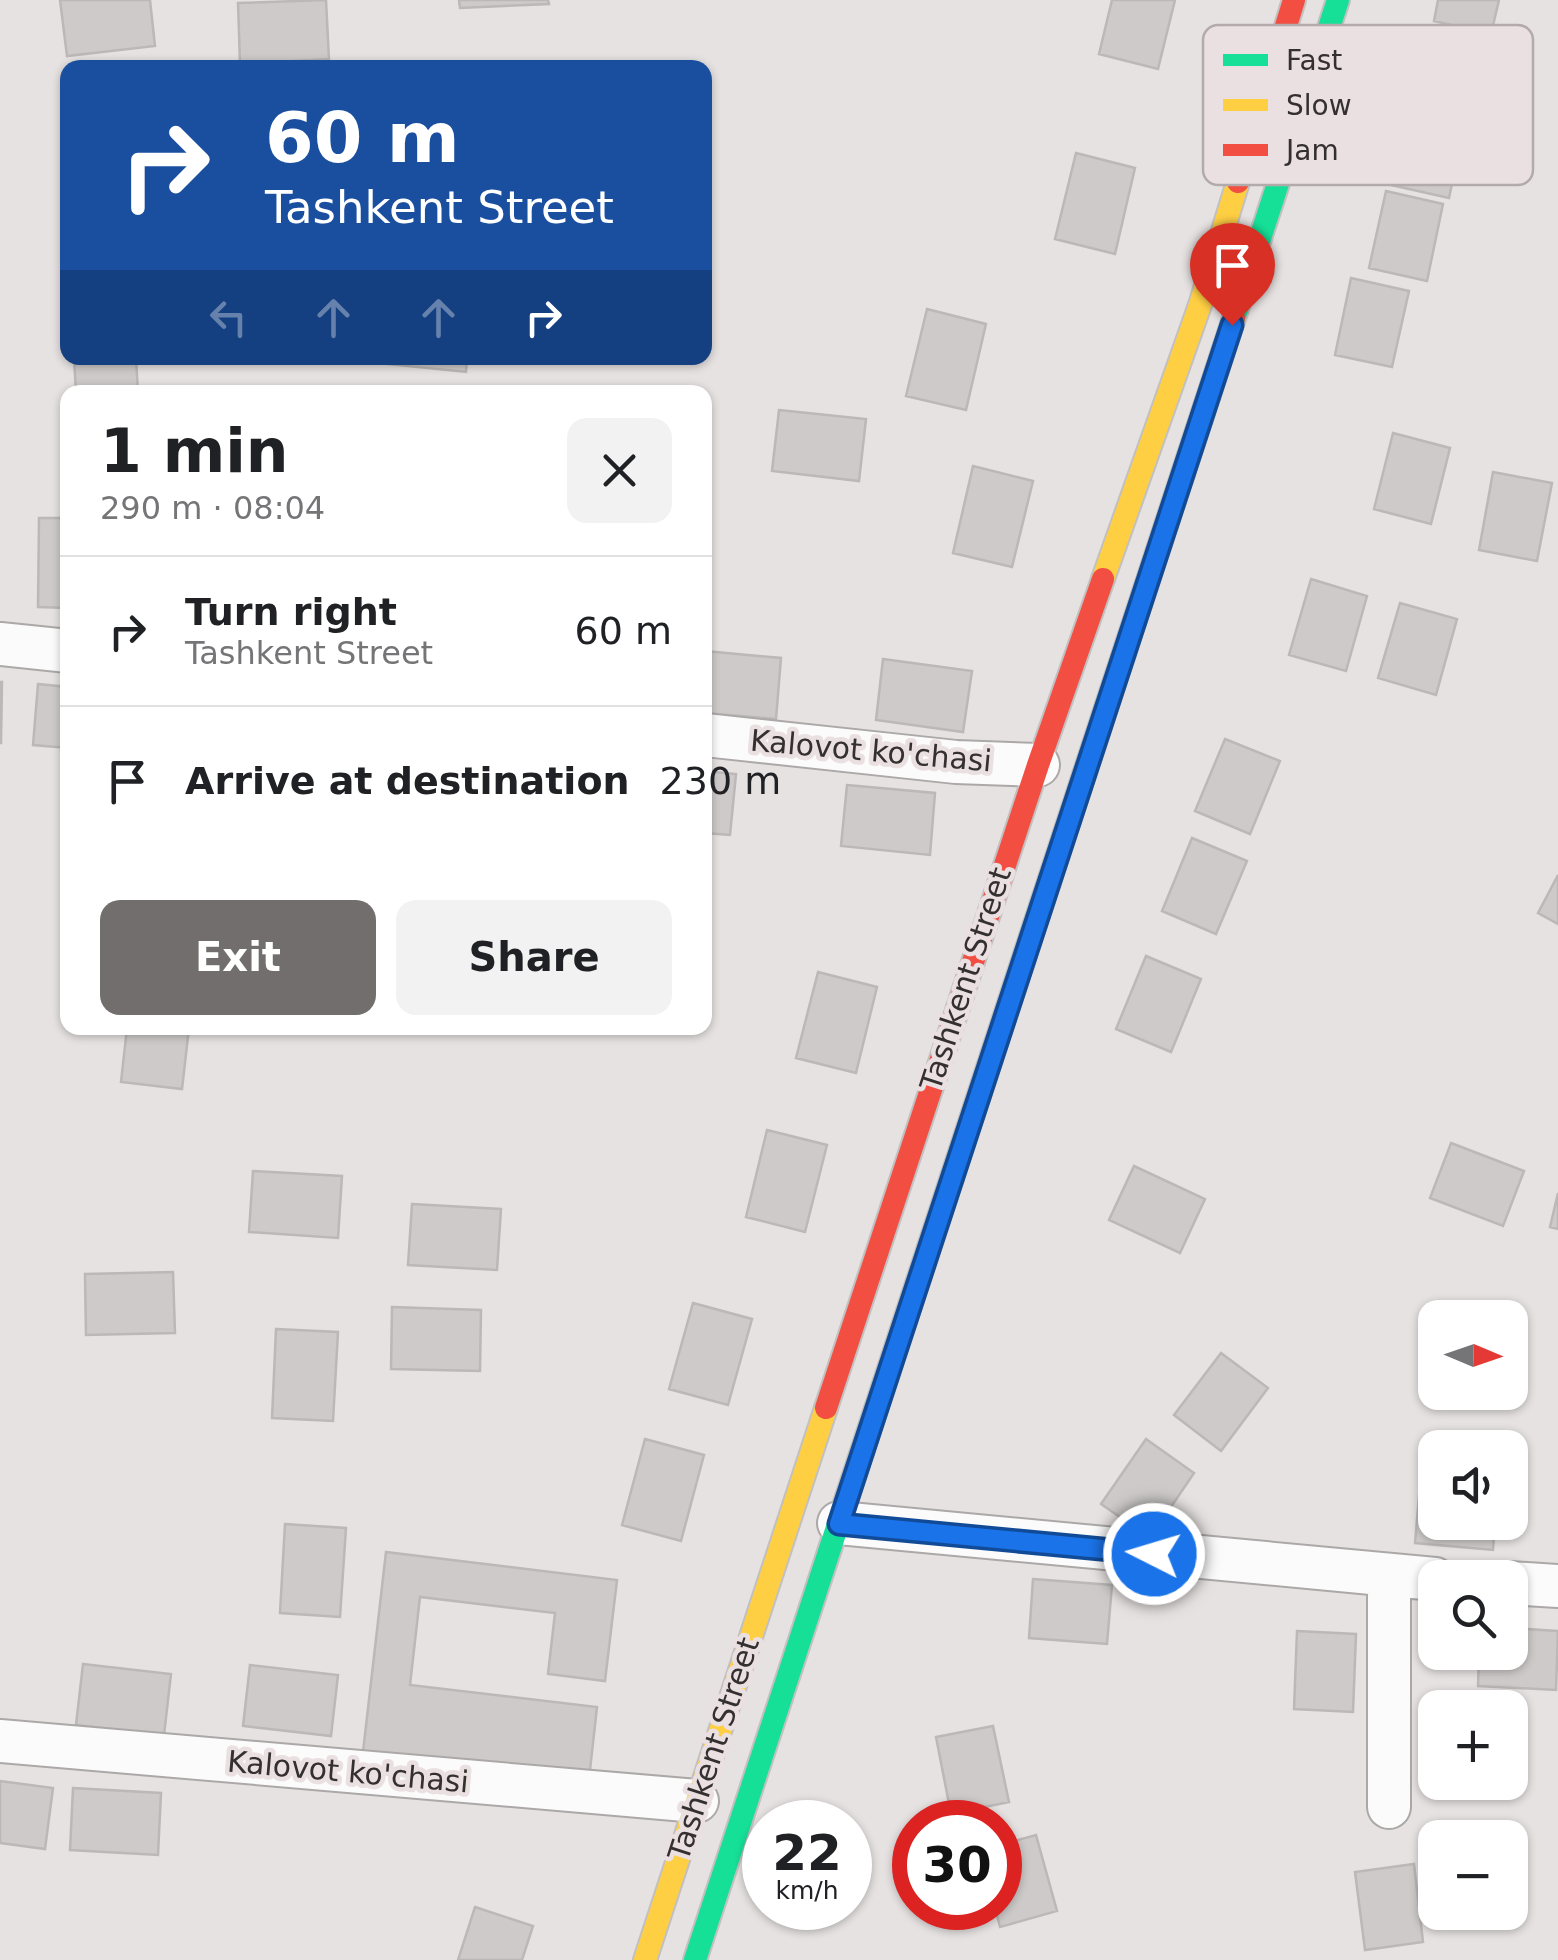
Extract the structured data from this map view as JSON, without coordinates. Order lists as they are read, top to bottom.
{
  "streets": {
    "highway": ["Tashkent Street"],
    "street": ["Kalovot ko'chasi"]
  },
  "crossings": [
    ["Kalovot ko'chasi", "Tashkent Street"]
  ],
  "legend": ["Fast", "Slow", "Jam"],
  "north": "right",
  "page": {
    "turn": ["60 m", "Tashkent Street"],
    "heading": ["1 min", "290 m · 08:04"],
    "list": [
      {
        "name": "Turn right",
        "note": "Tashkent Street",
        "value": "60 m"
      },
      {
        "name": "Arrive at destination",
        "value": "230 m"
      }
    ],
    "buttons": ["Exit", "Share"],
    "map_buttons": ["+", "−"],
    "speed": "22 km/h",
    "limit": "30"
  }
}
